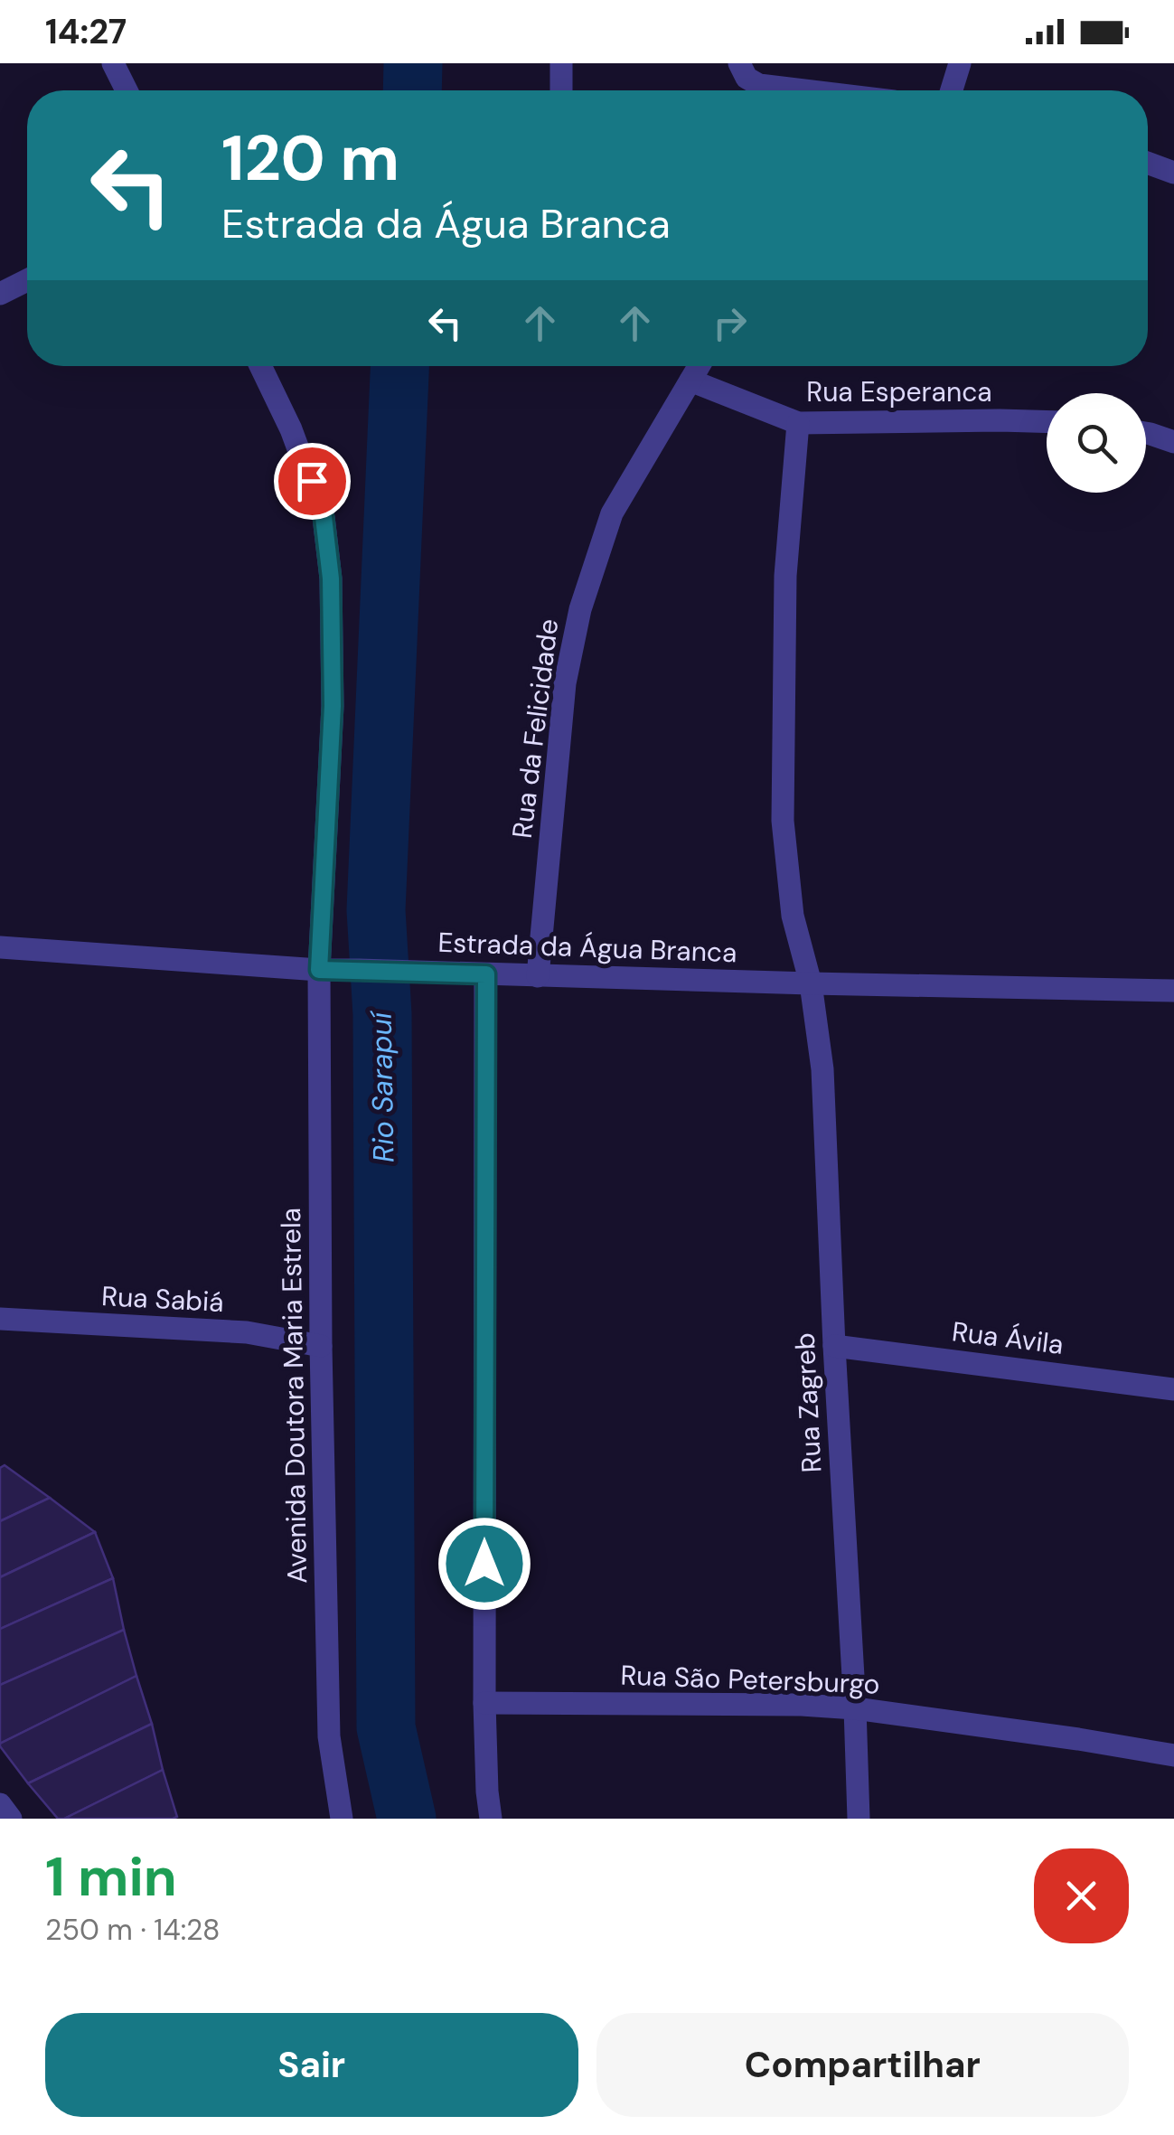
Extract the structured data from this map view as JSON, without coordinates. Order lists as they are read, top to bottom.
{
  "streets": {
    "street": [
      "Rua Esperanca",
      "Rua da Felicidade",
      "Estrada da Água Branca",
      "Rua Sabiá",
      "Rua Ávila",
      "Avenida Doutora Maria Estrela",
      "Rua Zagreb",
      "Rua São Petersburgo"
    ]
  },
  "crossings": [
    ["Rua Esperanca", "Rua da Felicidade"],
    ["Rua Esperanca", "Rua Zagreb"],
    ["Rua da Felicidade", "Estrada da Água Branca"],
    ["Estrada da Água Branca", "Avenida Doutora Maria Estrela"],
    ["Estrada da Água Branca", "Rua Zagreb"],
    ["Rua Sabiá", "Avenida Doutora Maria Estrela"],
    ["Rua Ávila", "Rua Zagreb"],
    ["Rua Zagreb", "Rua São Petersburgo"]
  ],
  "water": ["Rio Sarapuí"],
  "page": {
    "status": "14:27",
    "turn": ["120 m", "Estrada da Água Branca"],
    "heading": ["1 min", "250 m · 14:28"],
    "buttons": ["Sair", "Compartilhar"]
  }
}
